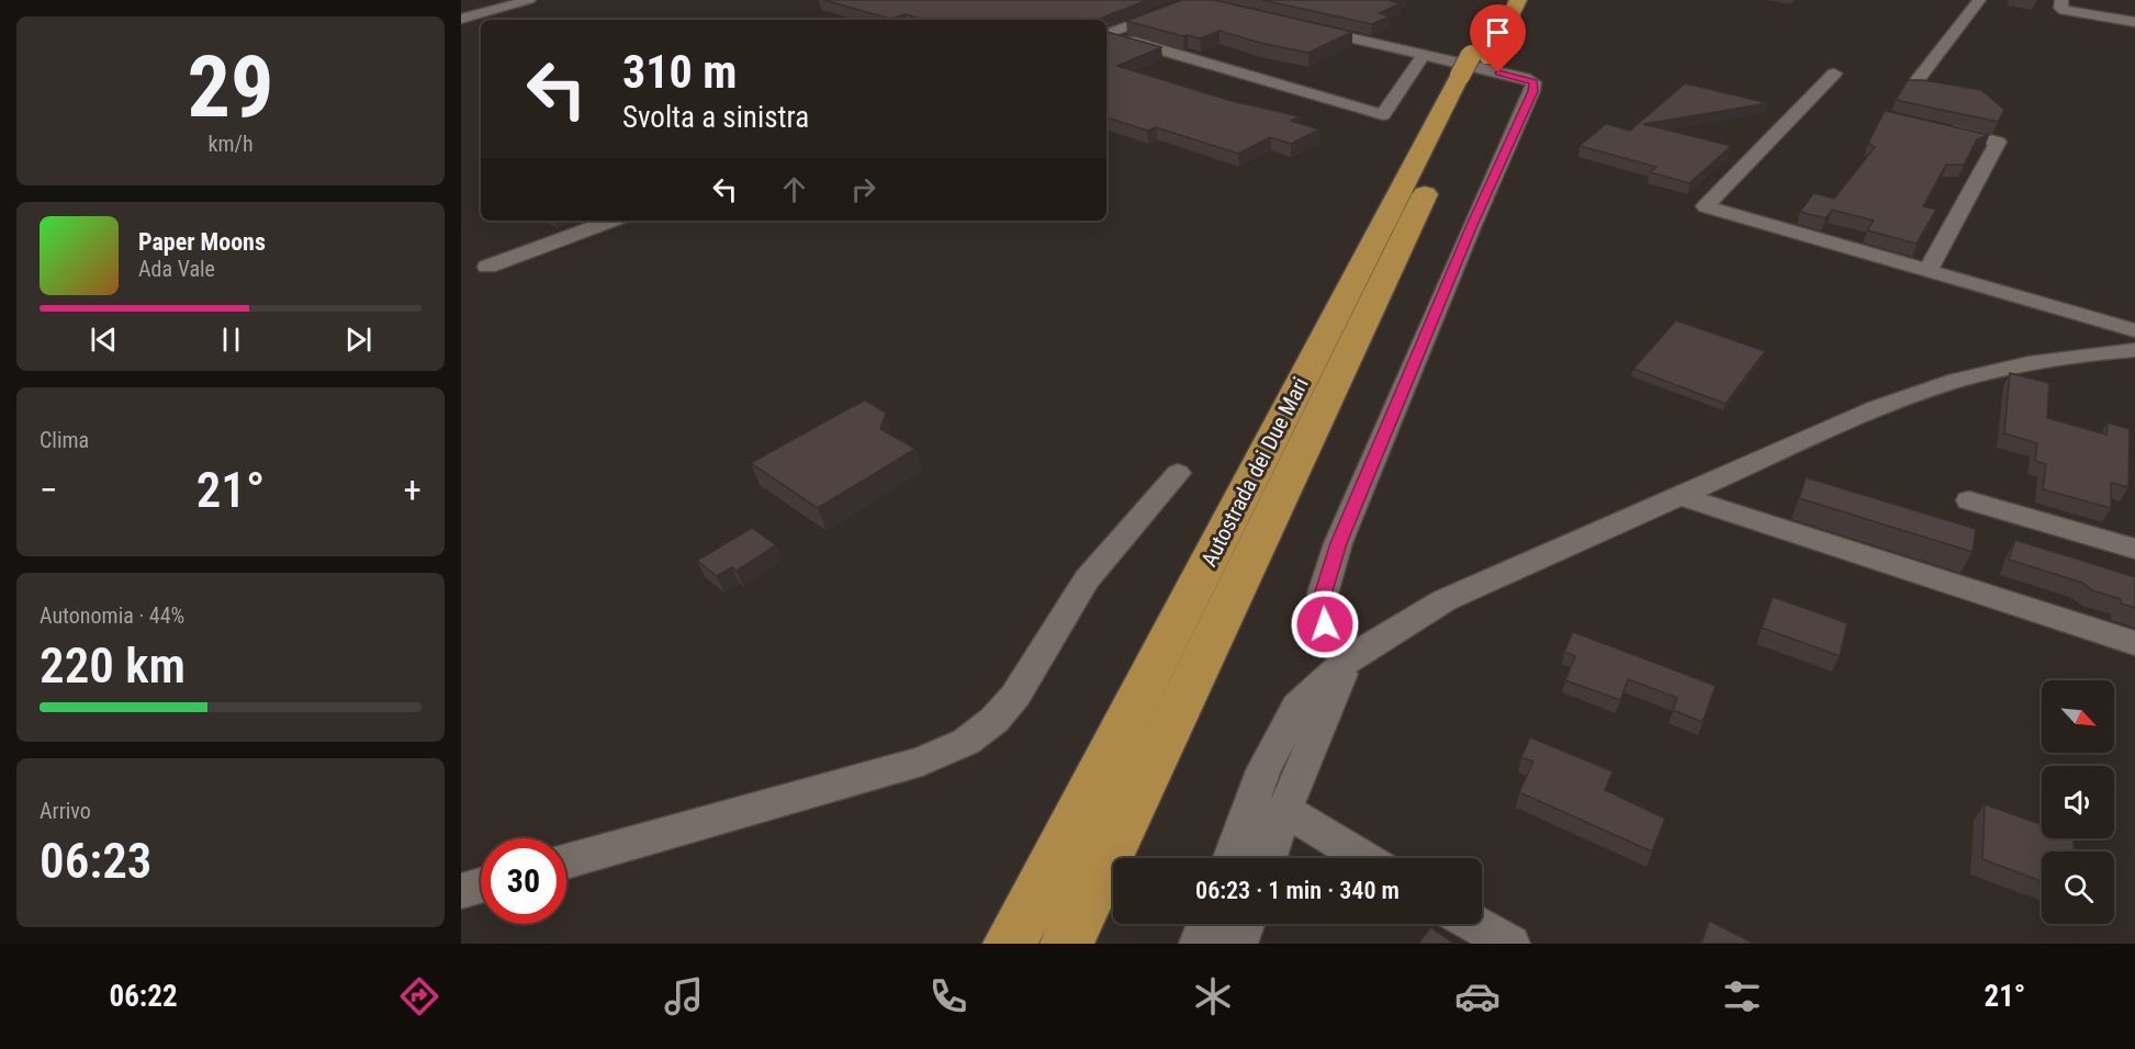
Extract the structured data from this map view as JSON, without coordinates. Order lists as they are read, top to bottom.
{
  "streets": {
    "highway": ["Autostrada dei Due Mari"]
  },
  "north": "bottom right",
  "page": {
    "tile": [
      ["29", "km/h"],
      "Clima",
      ["Autonomia · 44%", "220 km"],
      ["Arrivo", "06:23"]
    ],
    "turn": ["310 m", "Svolta a sinistra"],
    "song": ["Paper Moons", "Ada Vale"],
    "heat": ["−", "21°", "+"],
    "limit": "30",
    "trip": "06:23 · 1 min · 340 m",
    "tabs": ["06:22", "21°"]
  }
}
